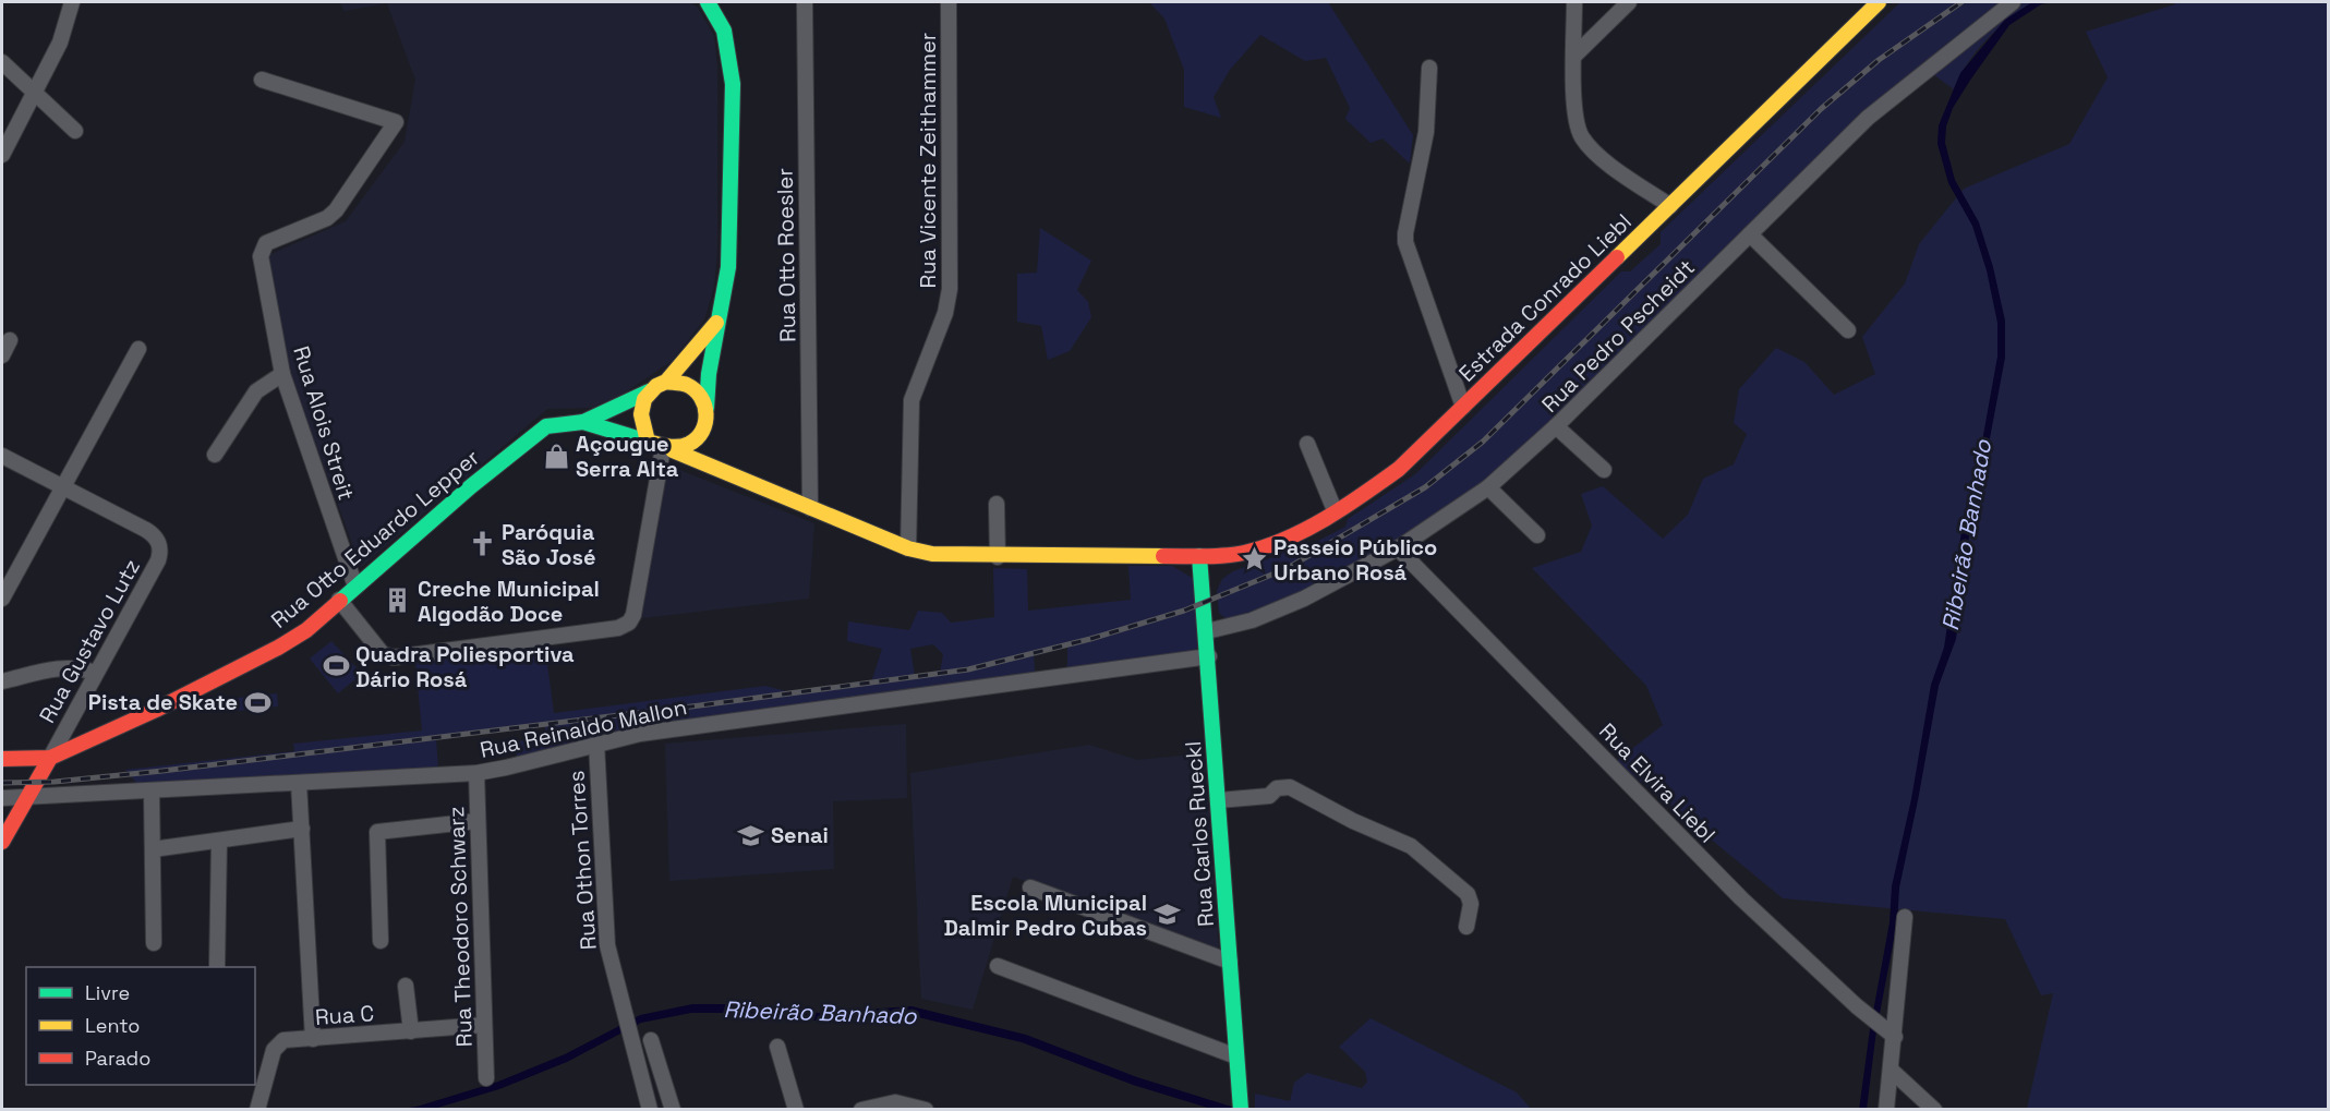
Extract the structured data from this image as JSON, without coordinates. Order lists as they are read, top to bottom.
{
  "streets": {
    "main road": ["Estrada Conrado Liebl", "Rua Otto Eduardo Lepper", "Rua Carlos Rueckl"],
    "street": [
      "Rua Vicente Zeithammer",
      "Rua Otto Roesler",
      "Rua Pedro Pscheidt",
      "Rua Alois Streit",
      "Rua Gustavo Lutz",
      "Rua Reinaldo Mallon",
      "Rua Elvira Liebl",
      "Rua Othon Torres",
      "Rua Theodoro Schwarz",
      "Rua C"
    ]
  },
  "crossings": [
    ["Estrada Conrado Liebl", "Rua Carlos Rueckl"],
    ["Rua Pedro Pscheidt", "Rua Elvira Liebl"],
    ["Rua Pedro Pscheidt", "Rua Carlos Rueckl"],
    ["Rua Alois Streit", "Rua Otto Eduardo Lepper"],
    ["Rua Otto Eduardo Lepper", "Rua Gustavo Lutz"],
    ["Rua Reinaldo Mallon", "Rua Carlos Rueckl"],
    ["Rua Reinaldo Mallon", "Rua Othon Torres"],
    ["Rua Reinaldo Mallon", "Rua Theodoro Schwarz"],
    ["Rua Theodoro Schwarz", "Rua C"]
  ],
  "water": ["Ribeirão Banhado"],
  "places": {
    "shop": ["Açougue Serra Alta"],
    "church": ["Paróquia São José"],
    "place": ["Passeio Público Urbano Rosá"],
    "building": ["Creche Municipal Algodão Doce"],
    "sports": ["Quadra Poliesportiva Dário Rosá", "Pista de Skate"],
    "school or university": ["Senai", "Escola Municipal Dalmir Pedro Cubas"]
  },
  "legend": ["Livre", "Lento", "Parado"]
}
